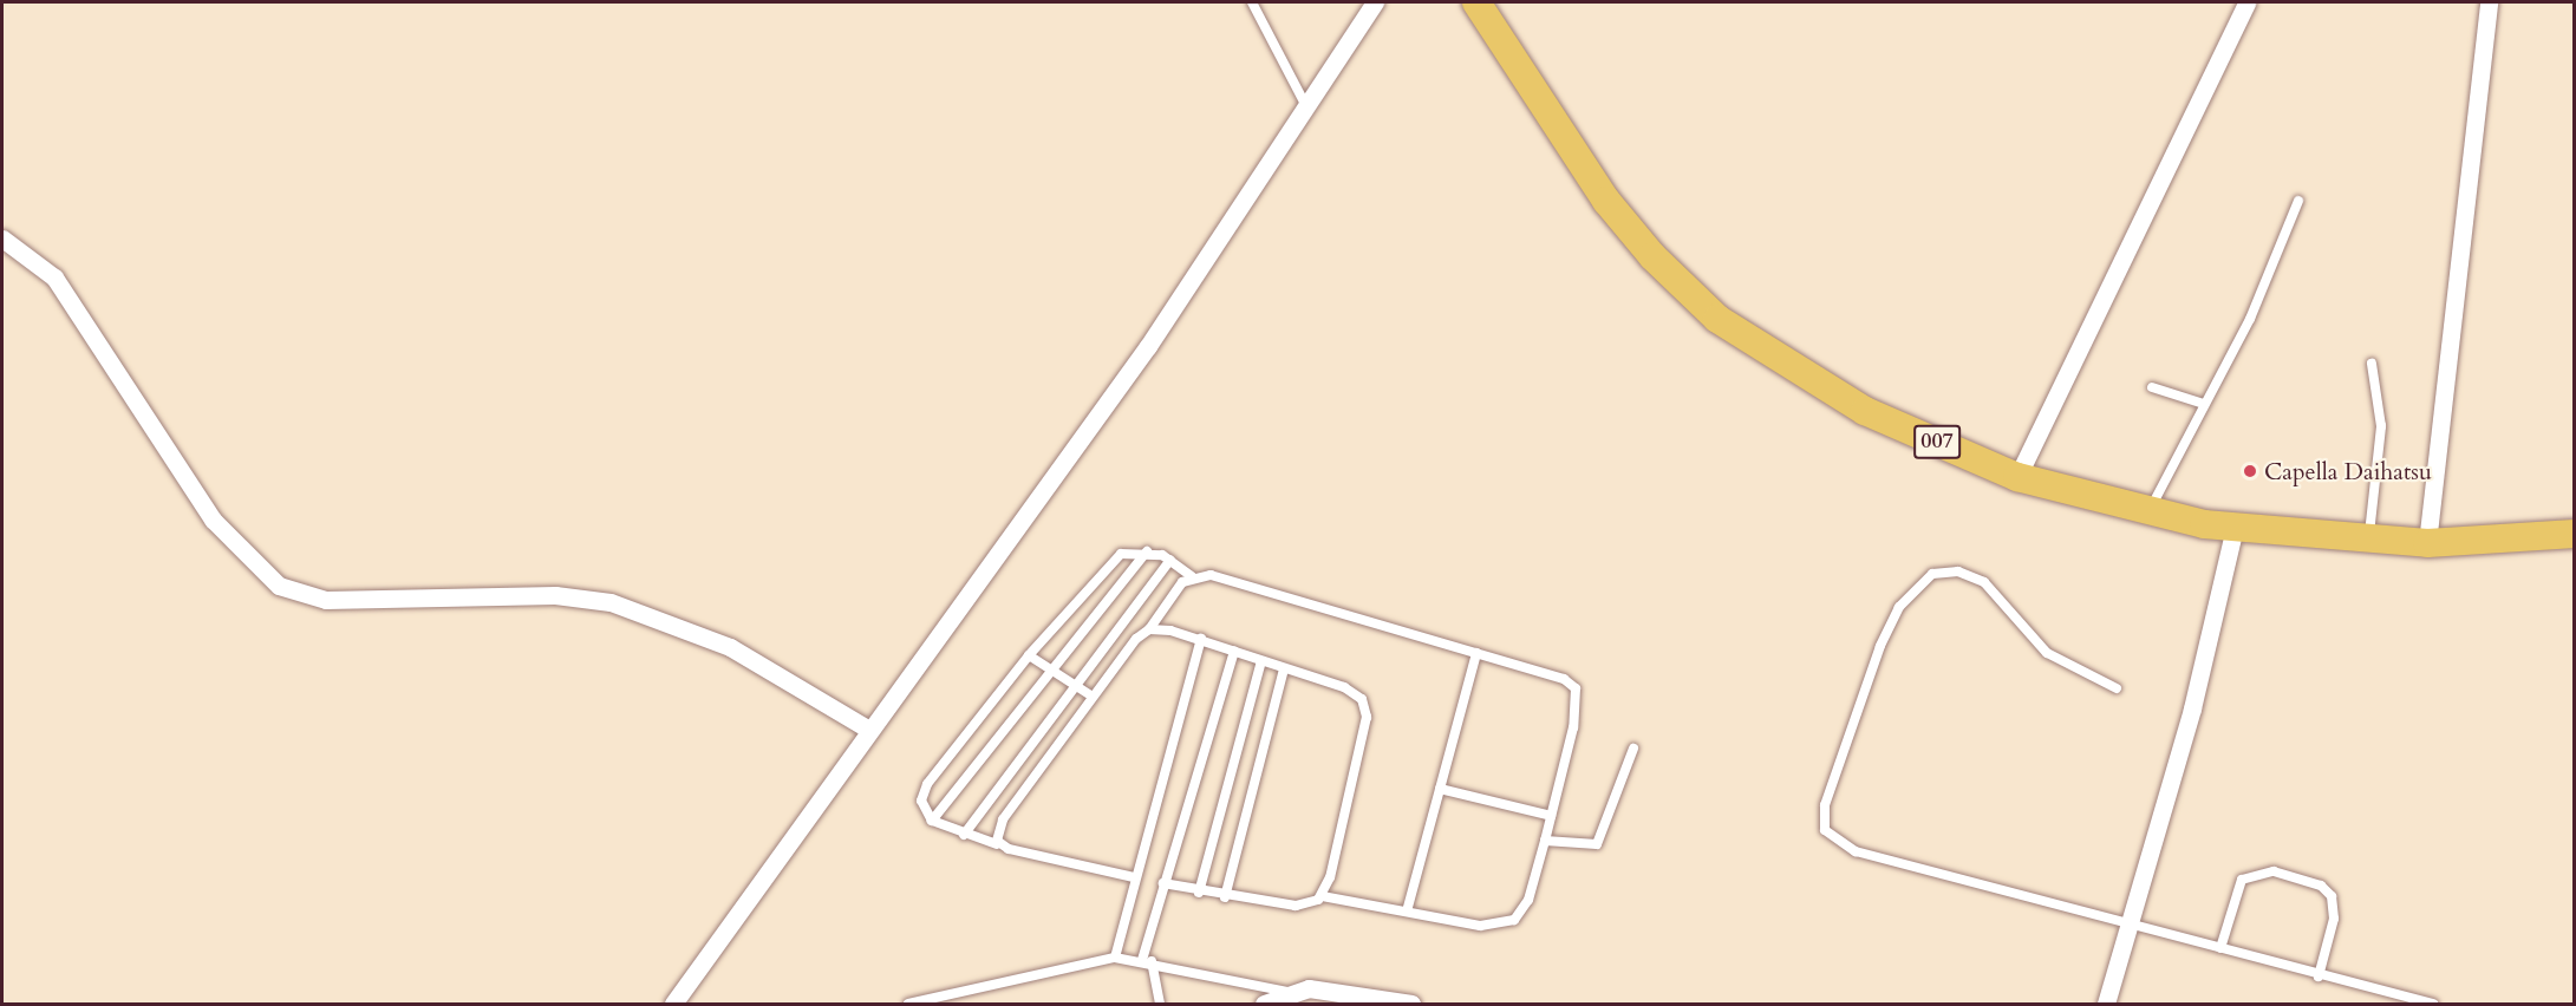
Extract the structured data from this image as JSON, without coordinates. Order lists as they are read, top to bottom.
{
  "streets": {
    "highway": ["007"]
  },
  "places": ["Capella Daihatsu"]
}
